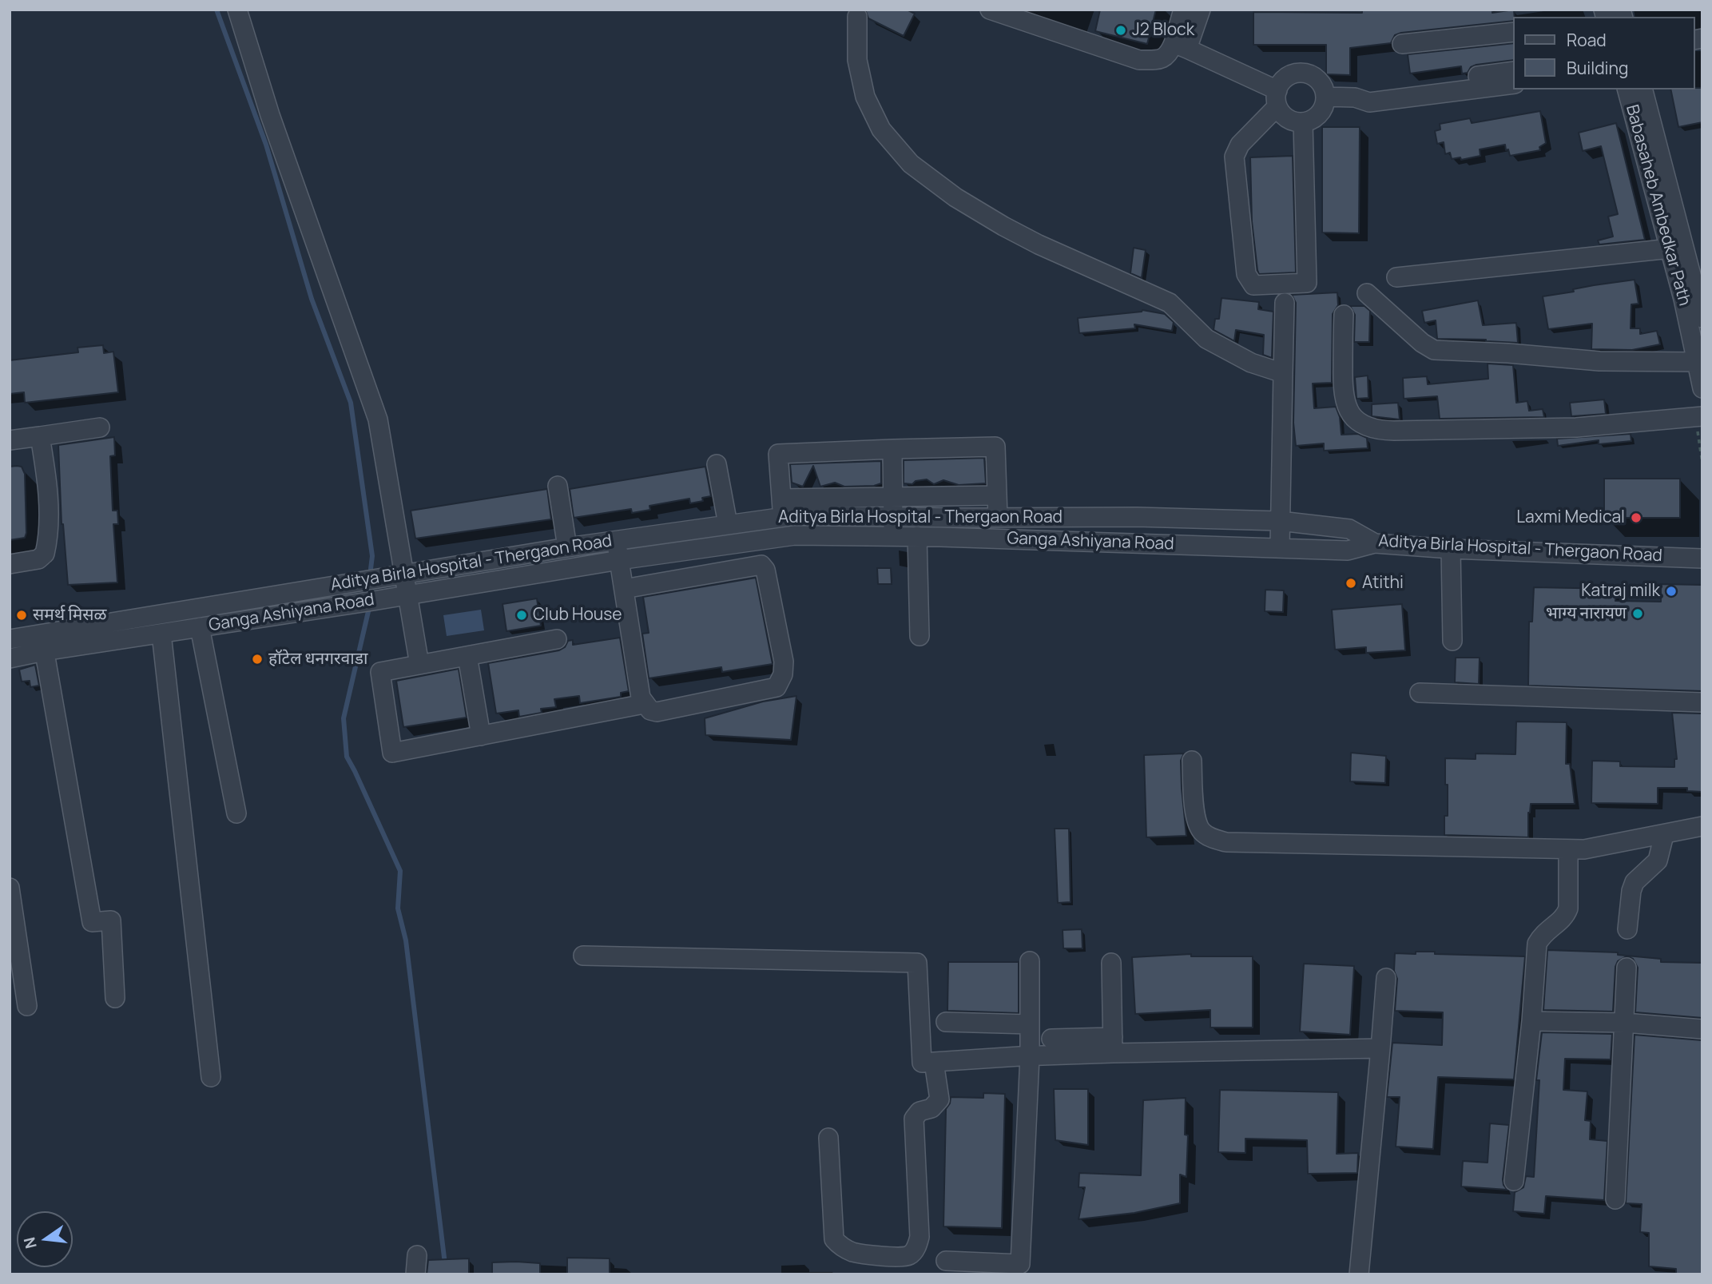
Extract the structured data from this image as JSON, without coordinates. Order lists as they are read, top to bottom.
{
  "streets": {
    "street": ["Babasaheb Ambedkar Path", "Aditya Birla Hospital - Thergaon Road", "Ganga Ashiyana Road"]
  },
  "crossings": [
    ["Aditya Birla Hospital - Thergaon Road", "Ganga Ashiyana Road"]
  ],
  "places": [
    "J2 Block",
    "Laxmi Medical",
    "Atithi",
    "Katraj milk",
    "भाग्य नारायण",
    "समर्थ मिसळ",
    "Club House",
    "हॉटेल धनगरवाडा"
  ],
  "legend": ["Road", "Building"],
  "north": "left"
}
